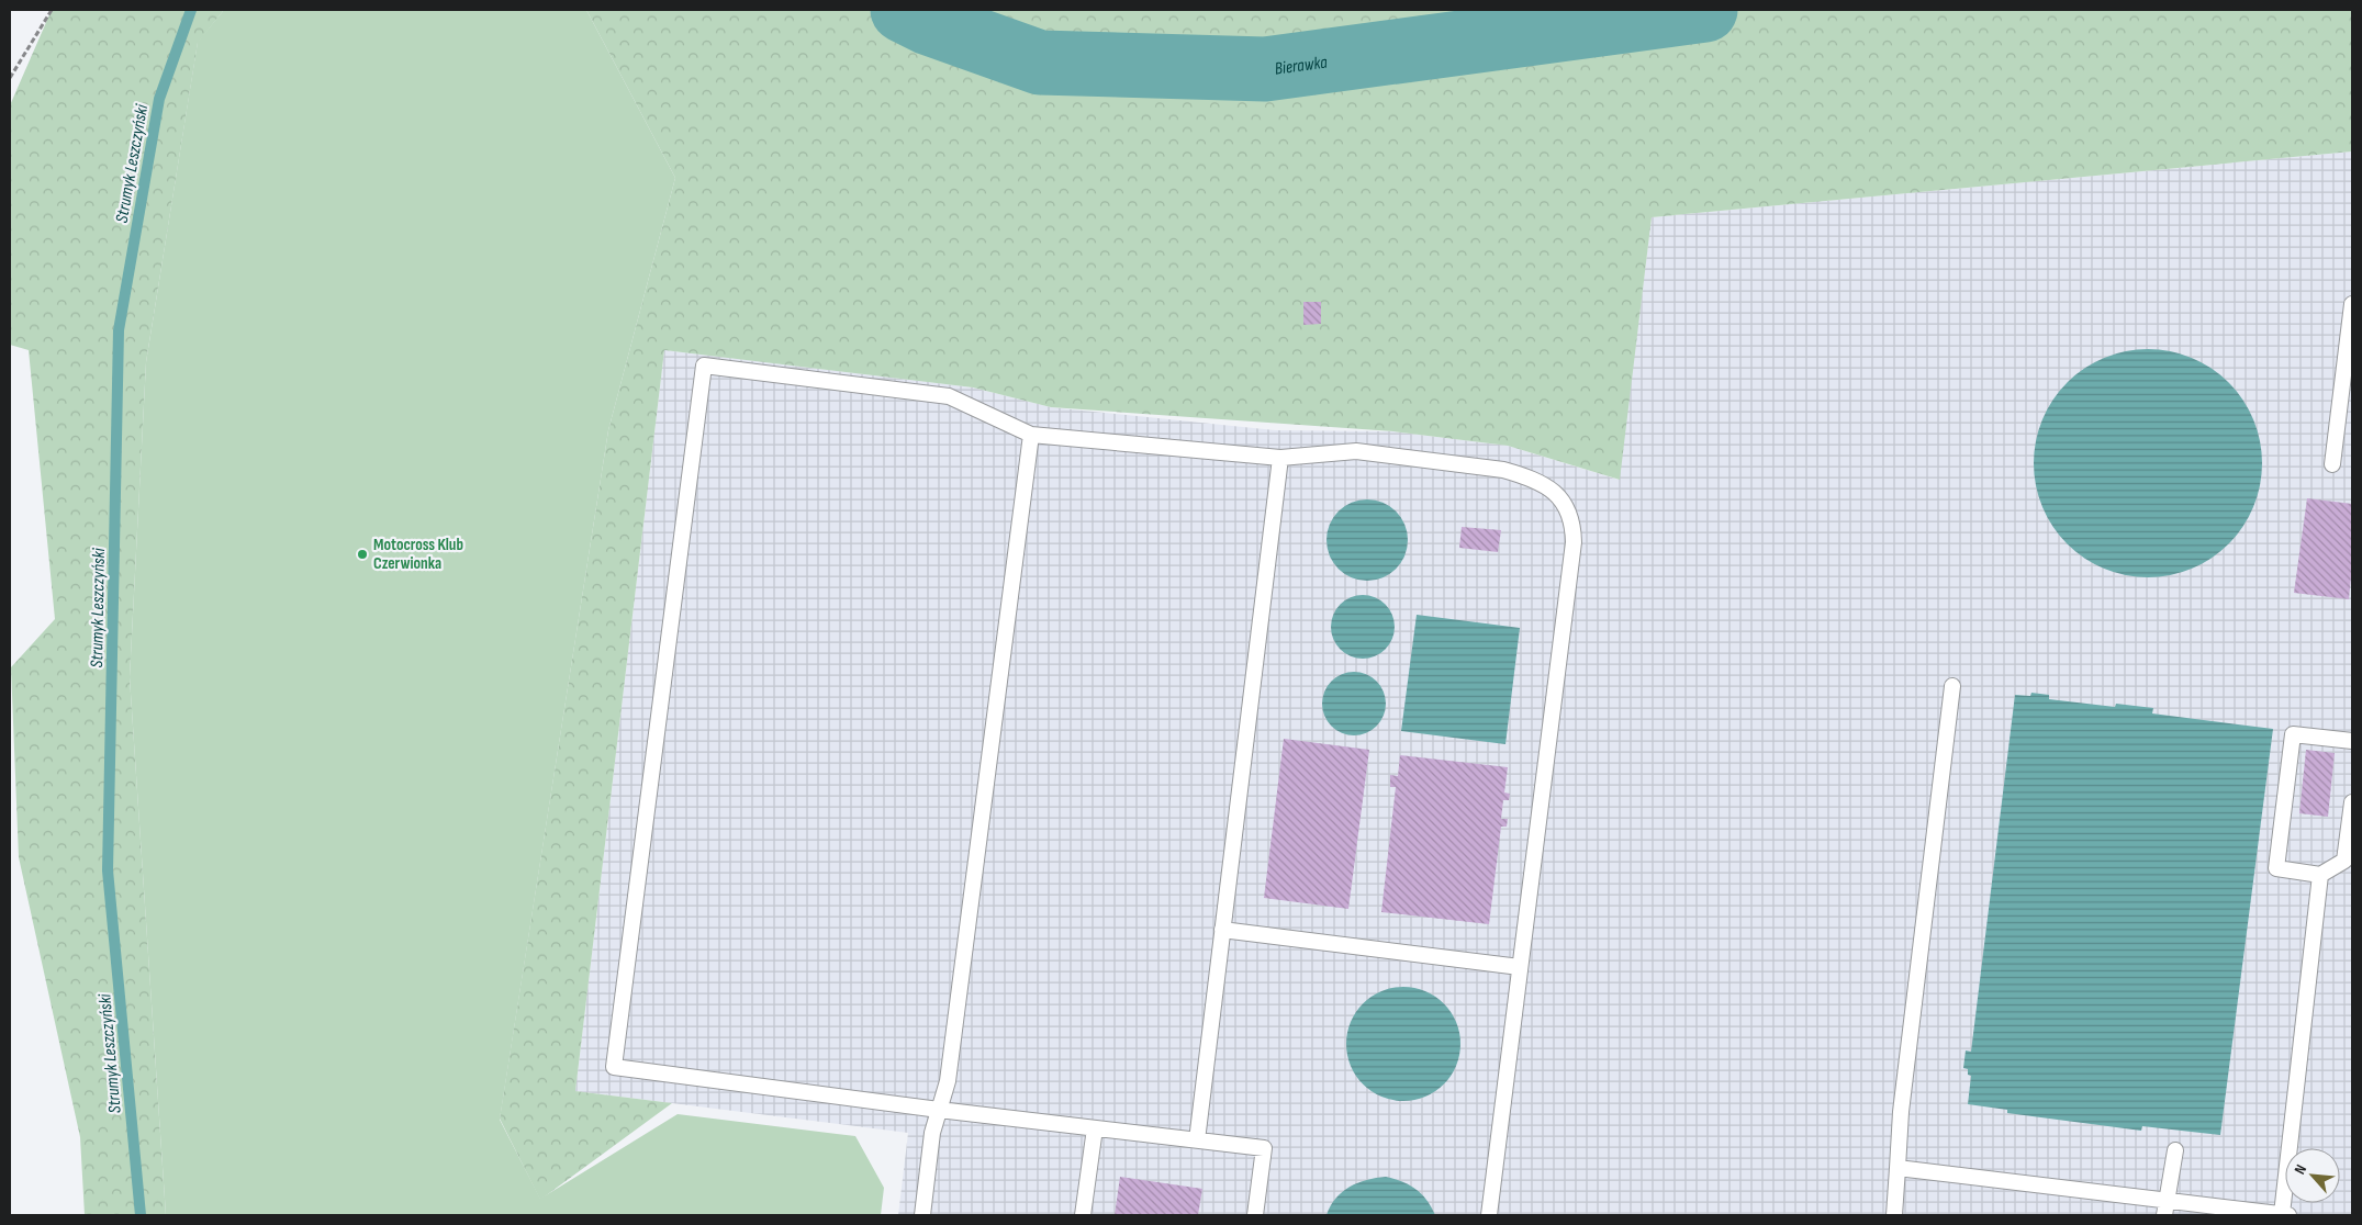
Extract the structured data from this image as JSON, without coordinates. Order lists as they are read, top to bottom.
{
  "water": ["Bierawka", "Strumyk Leszczyński"],
  "places": ["Motocross Klub Czerwionka"],
  "north": "top left"
}
